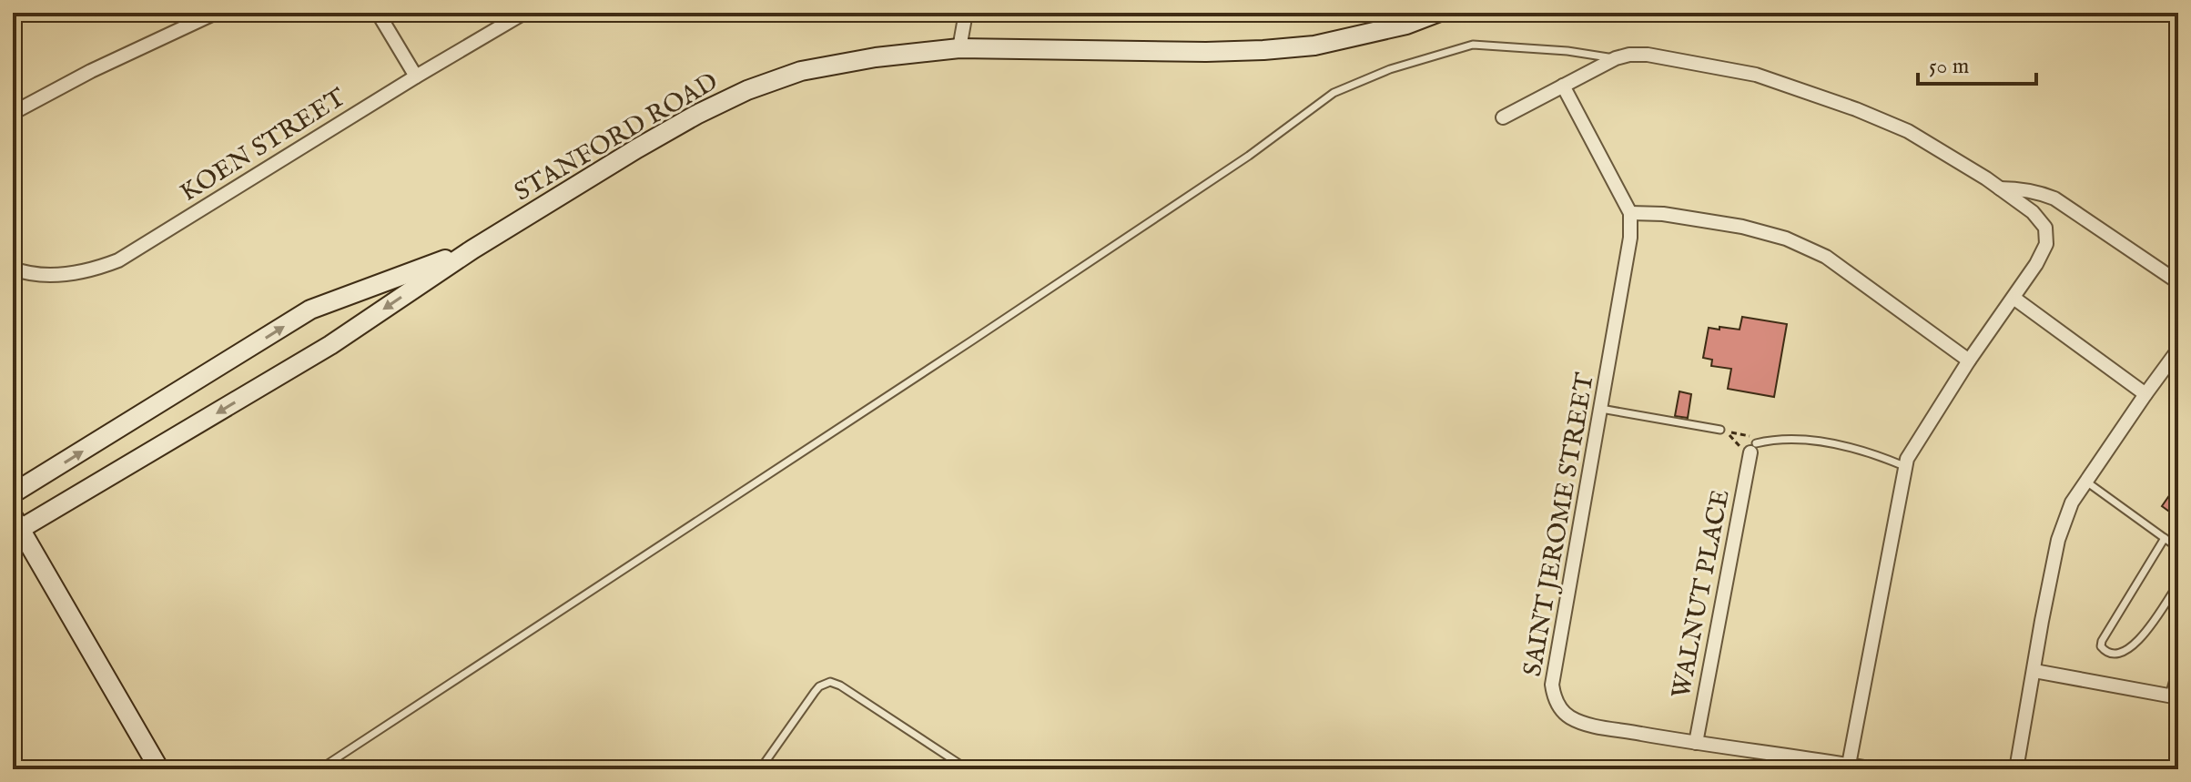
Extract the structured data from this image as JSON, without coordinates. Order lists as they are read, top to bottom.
{
  "streets": {
    "main road": ["STANFORD ROAD"],
    "street": ["KOEN STREET", "SAINT JEROME STREET", "WALNUT PLACE"]
  },
  "crossings": [
    ["SAINT JEROME STREET", "WALNUT PLACE"]
  ],
  "scale_bar": "50 m"
}
